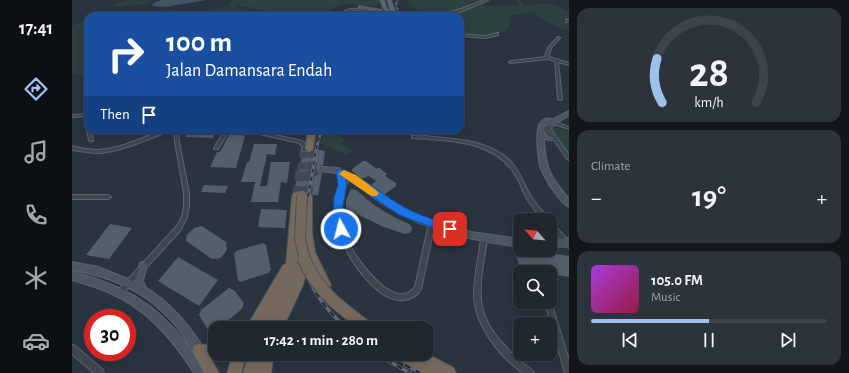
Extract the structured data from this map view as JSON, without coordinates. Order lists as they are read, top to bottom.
{
  "north": "top left",
  "page": {
    "tabs": "17:41",
    "turn": ["100 m", "Jalan Damansara Endah"],
    "then": "Then",
    "tile": "Climate",
    "heat": ["−", "19°", "+"],
    "map_buttons": "+",
    "song": ["105.0 FM", "Music"],
    "limit": "30",
    "trip": "17:42 · 1 min · 280 m",
    "gauge": ["28", "km/h"]
  }
}
